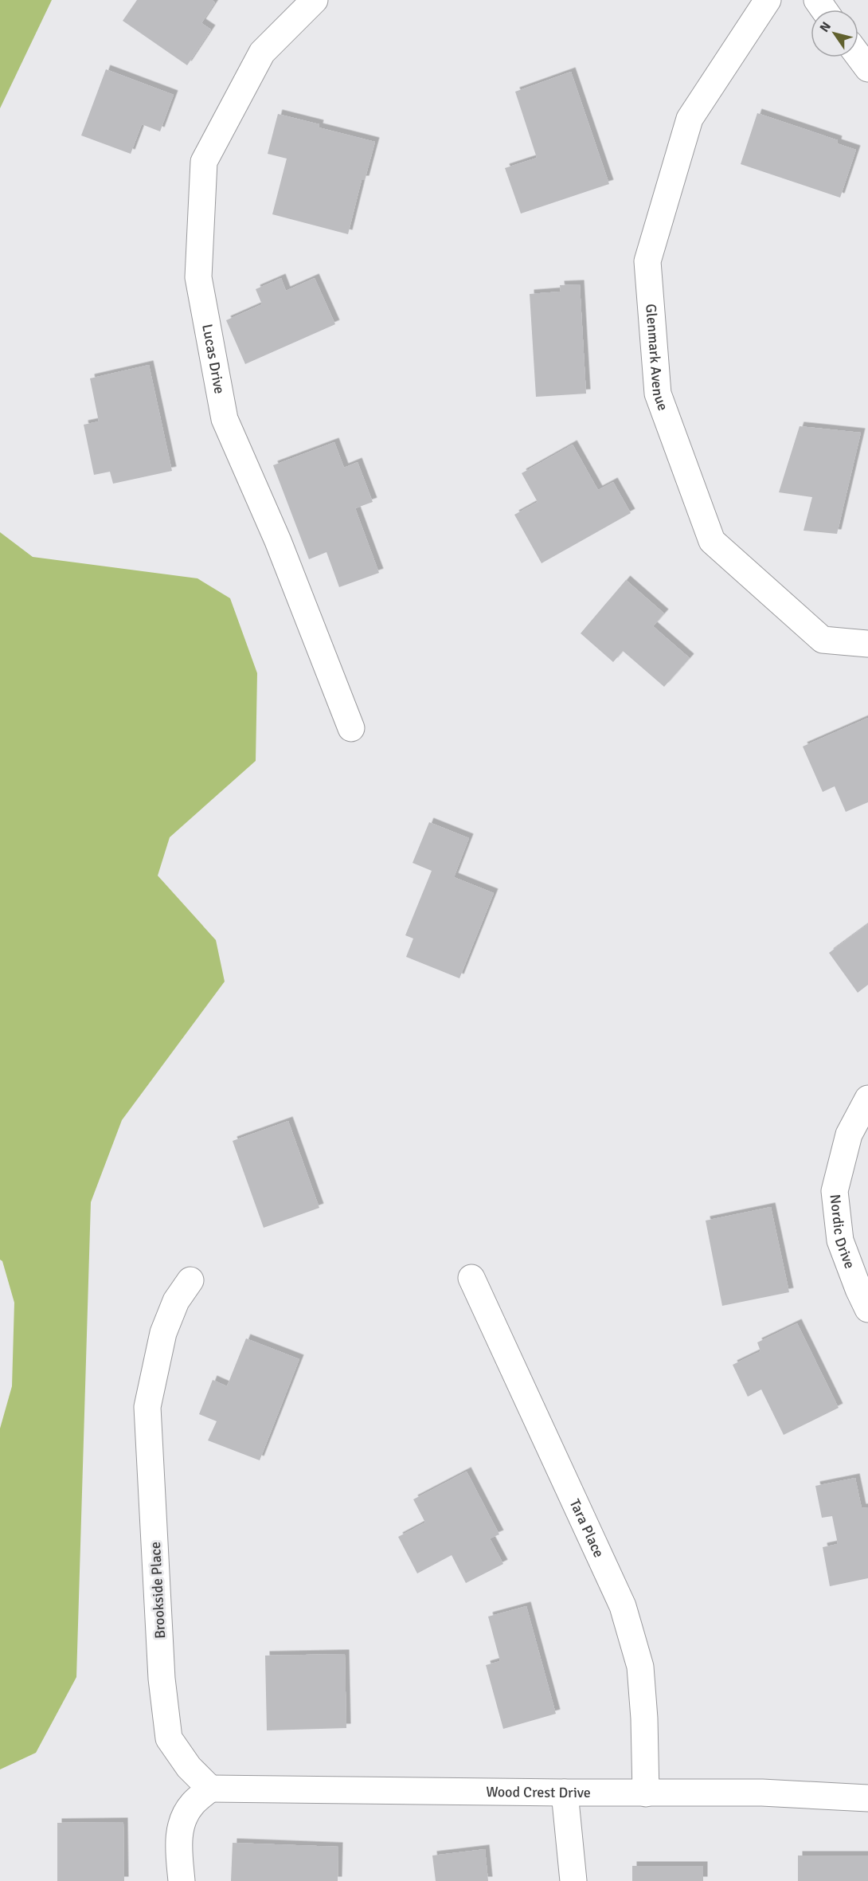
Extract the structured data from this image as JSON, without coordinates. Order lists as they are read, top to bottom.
{
  "streets": {
    "street": [
      "Glenmark Avenue",
      "Lucas Drive",
      "Nordic Drive",
      "Tara Place",
      "Brookside Place",
      "Wood Crest Drive"
    ]
  },
  "crossings": [
    ["Tara Place", "Wood Crest Drive"],
    ["Brookside Place", "Wood Crest Drive"]
  ],
  "north": "top left"
}
